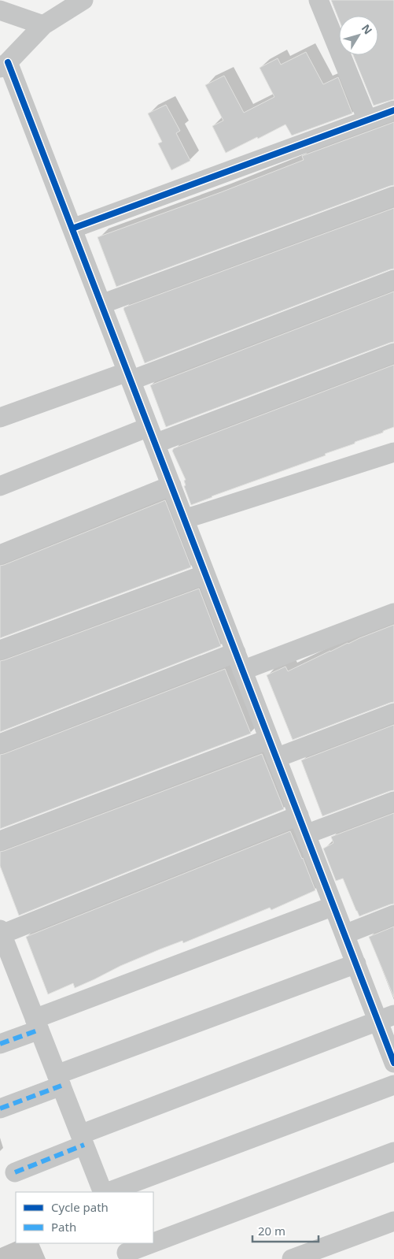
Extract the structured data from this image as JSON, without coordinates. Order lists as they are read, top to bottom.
{
  "legend": ["Cycle path", "Path"],
  "scale_bar": "20 m",
  "north": "top right"
}
